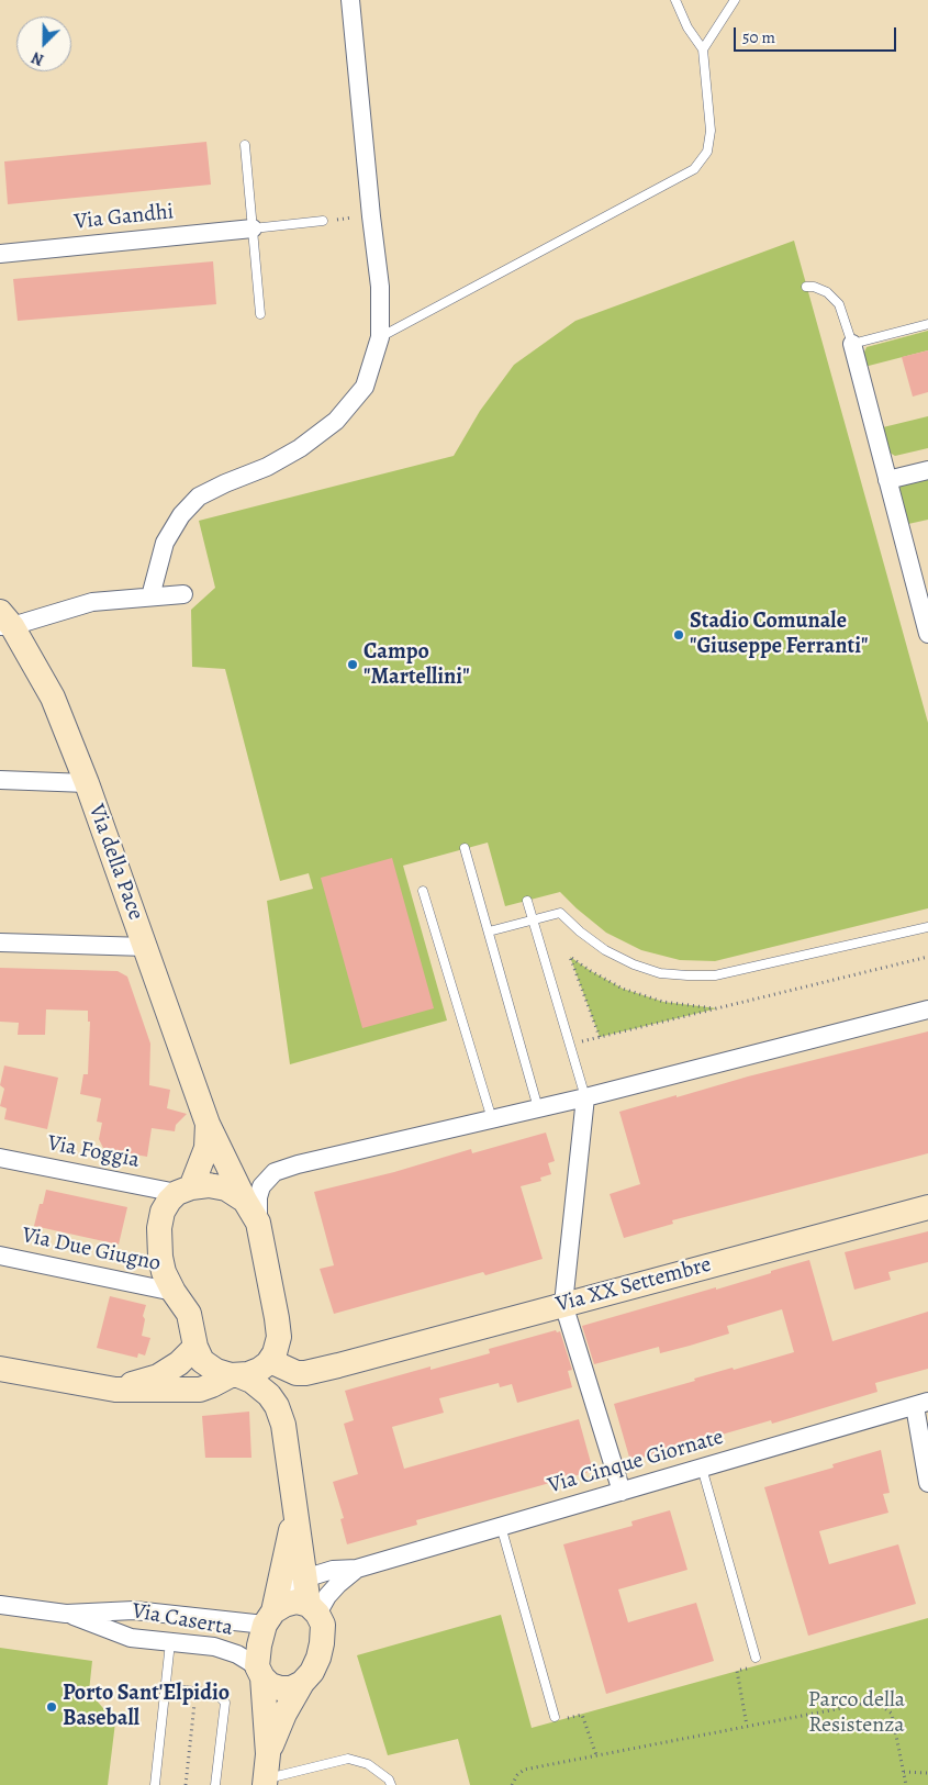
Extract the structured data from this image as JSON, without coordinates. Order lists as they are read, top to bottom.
{
  "streets": {
    "main road": ["Via della Pace", "Via XX Settembre"],
    "street": [
      "Via Gandhi",
      "Via Foggia",
      "Via Due Giugno",
      "Via Cinque Giornate",
      "Via Caserta"
    ]
  },
  "crossings": [
    ["Via della Pace", "Via Foggia"],
    ["Via della Pace", "Via Due Giugno"],
    ["Via della Pace", "Via XX Settembre"],
    ["Via Cinque Giornate", "Via Caserta"]
  ],
  "parks": ["Parco della Resistenza"],
  "places": ["Stadio Comunale \"Giuseppe Ferranti\"", "Campo \"Martellini\"", "Porto Sant'Elpidio Baseball"],
  "scale_bar": "50 m",
  "north": "bottom left"
}
